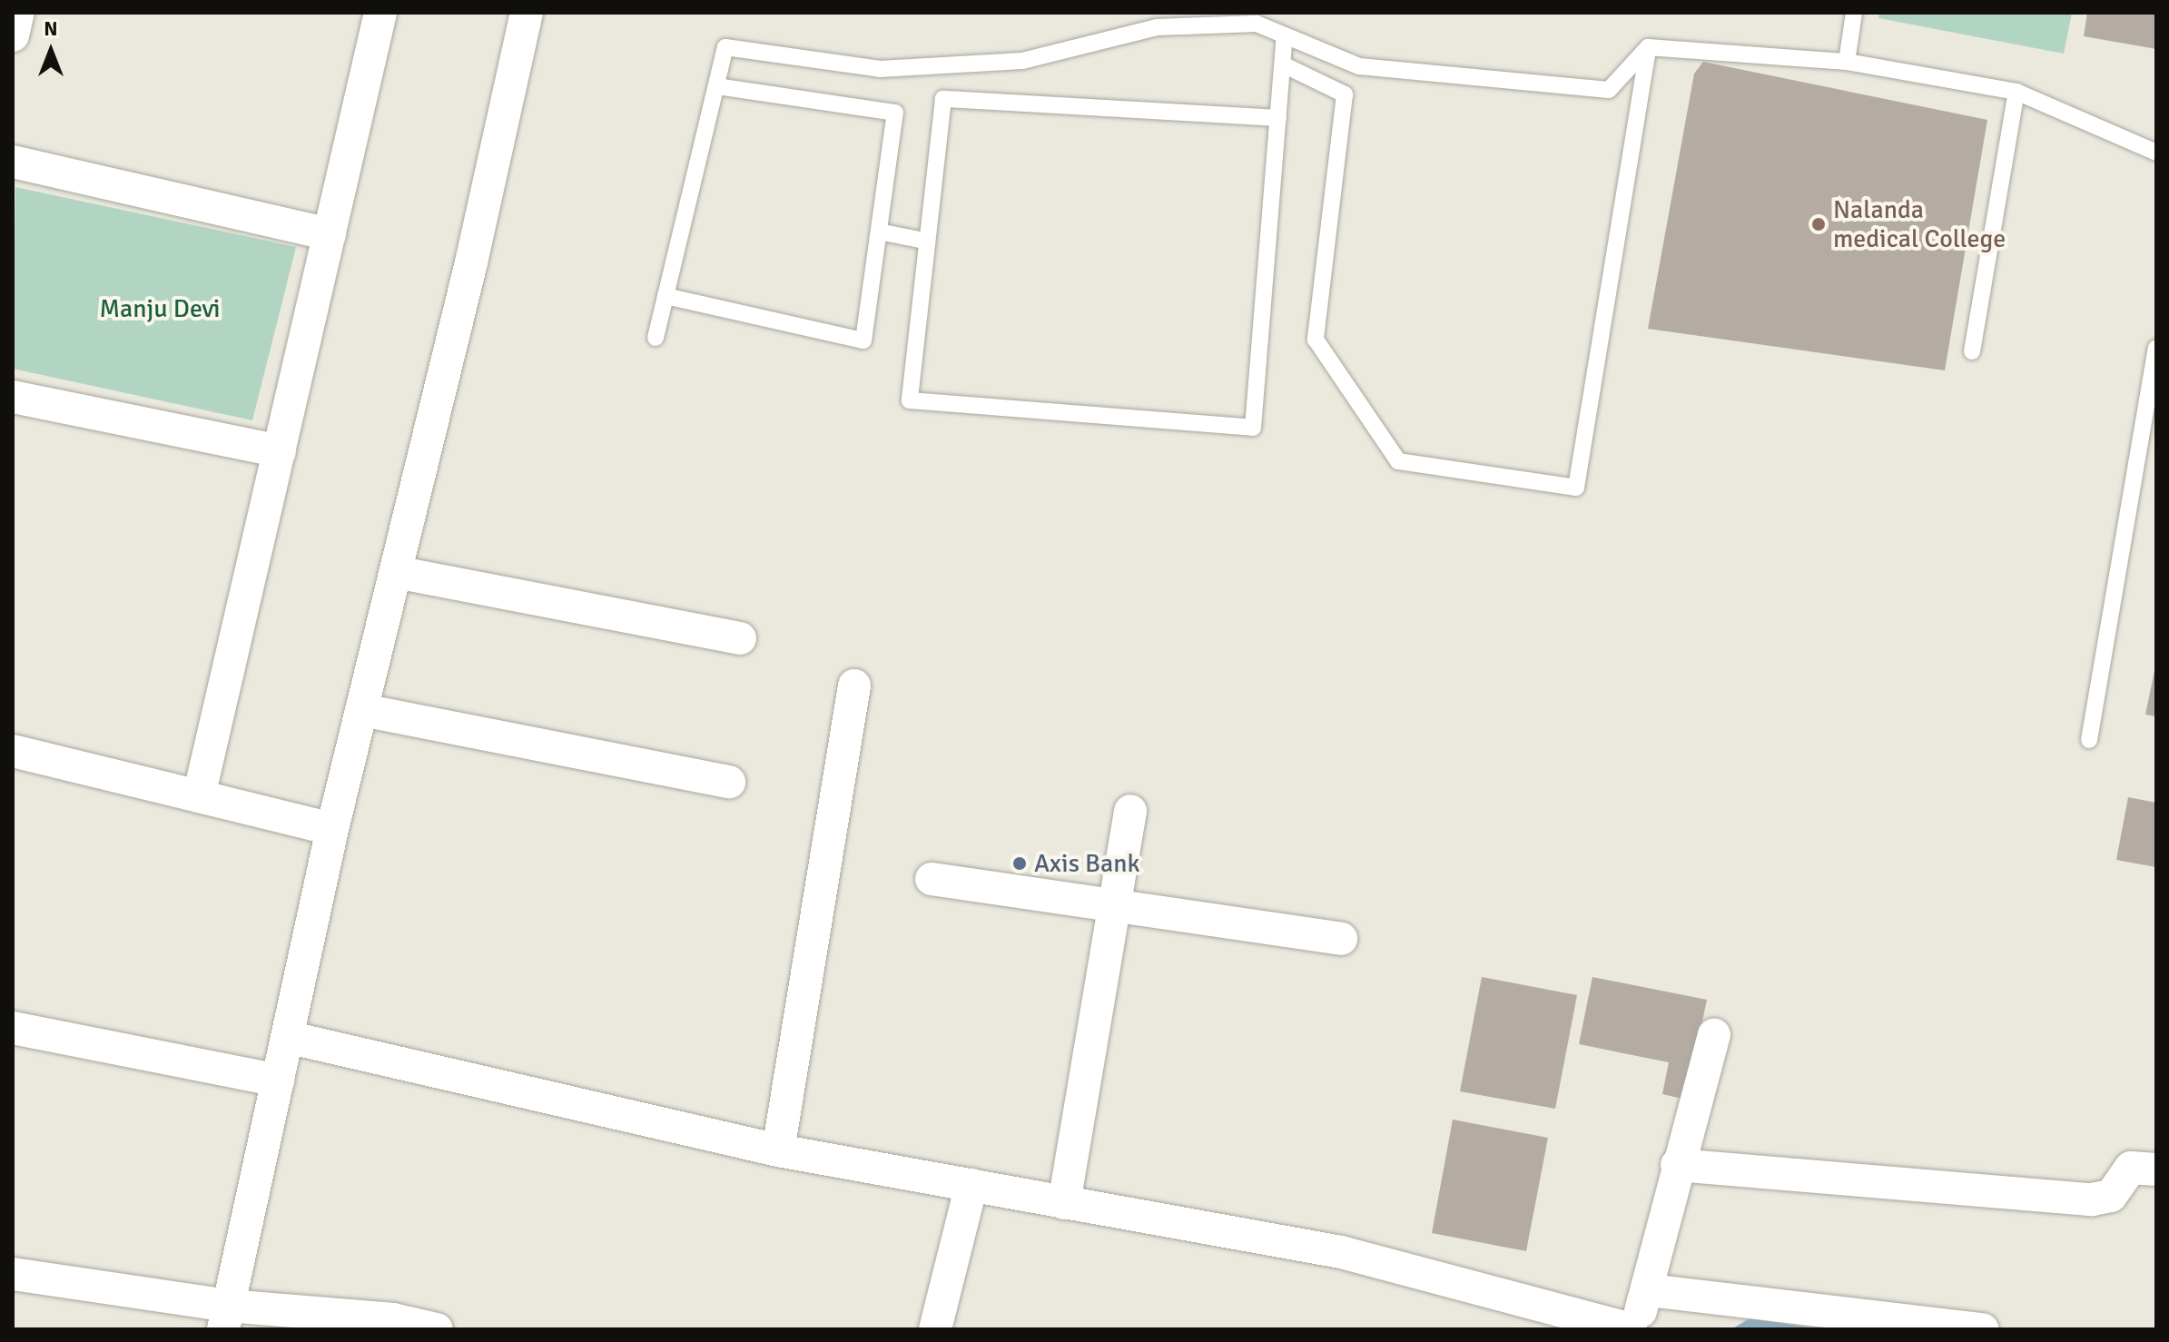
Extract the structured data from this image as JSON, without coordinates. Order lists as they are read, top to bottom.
{
  "parks": ["Manju Devi"],
  "places": ["Nalanda medical College", "Axis Bank"],
  "north": "top"
}
